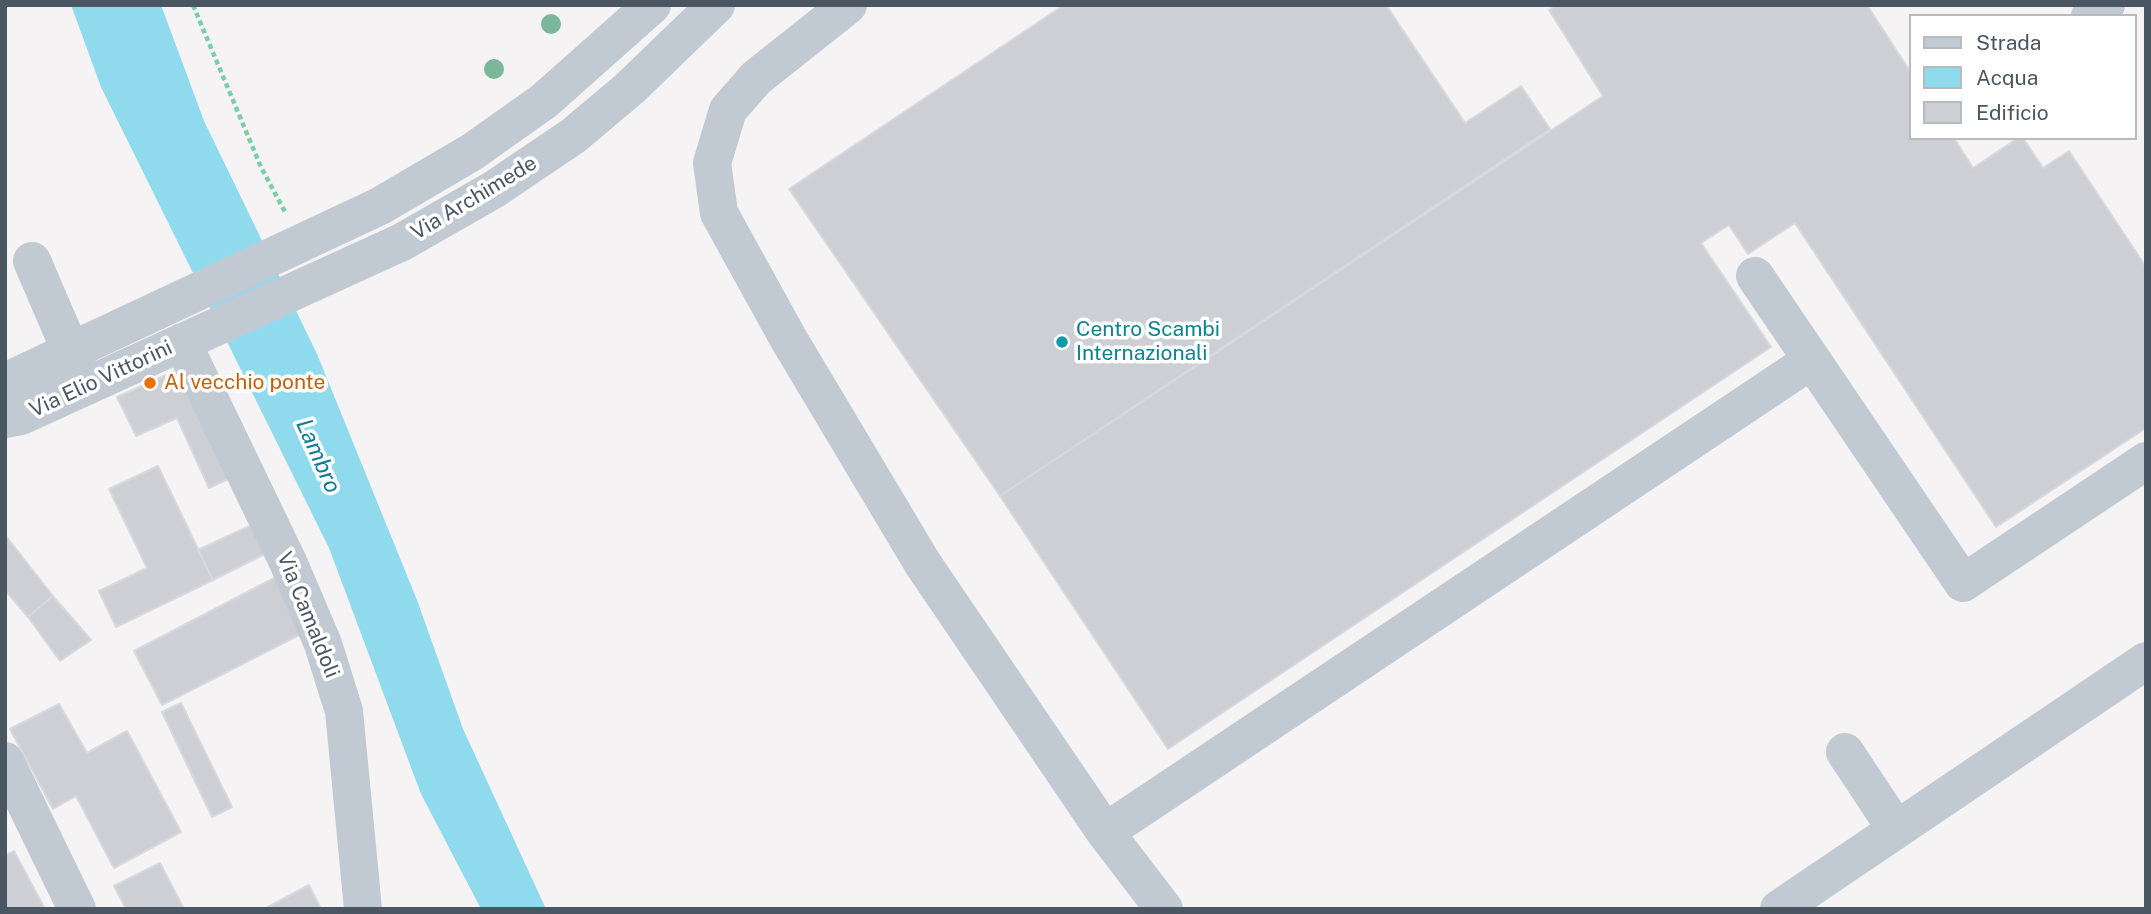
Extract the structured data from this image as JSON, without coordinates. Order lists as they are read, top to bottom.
{
  "streets": {
    "street": ["Via Archimede", "Via Elio Vittorini", "Via Camaldoli"]
  },
  "crossings": [
    ["Via Archimede", "Via Elio Vittorini"],
    ["Via Archimede", "Via Camaldoli"],
    ["Via Elio Vittorini", "Via Camaldoli"]
  ],
  "water": ["Lambro"],
  "places": ["Centro Scambi Internazionali", "Al vecchio ponte"],
  "legend": ["Strada", "Acqua", "Edificio"]
}
